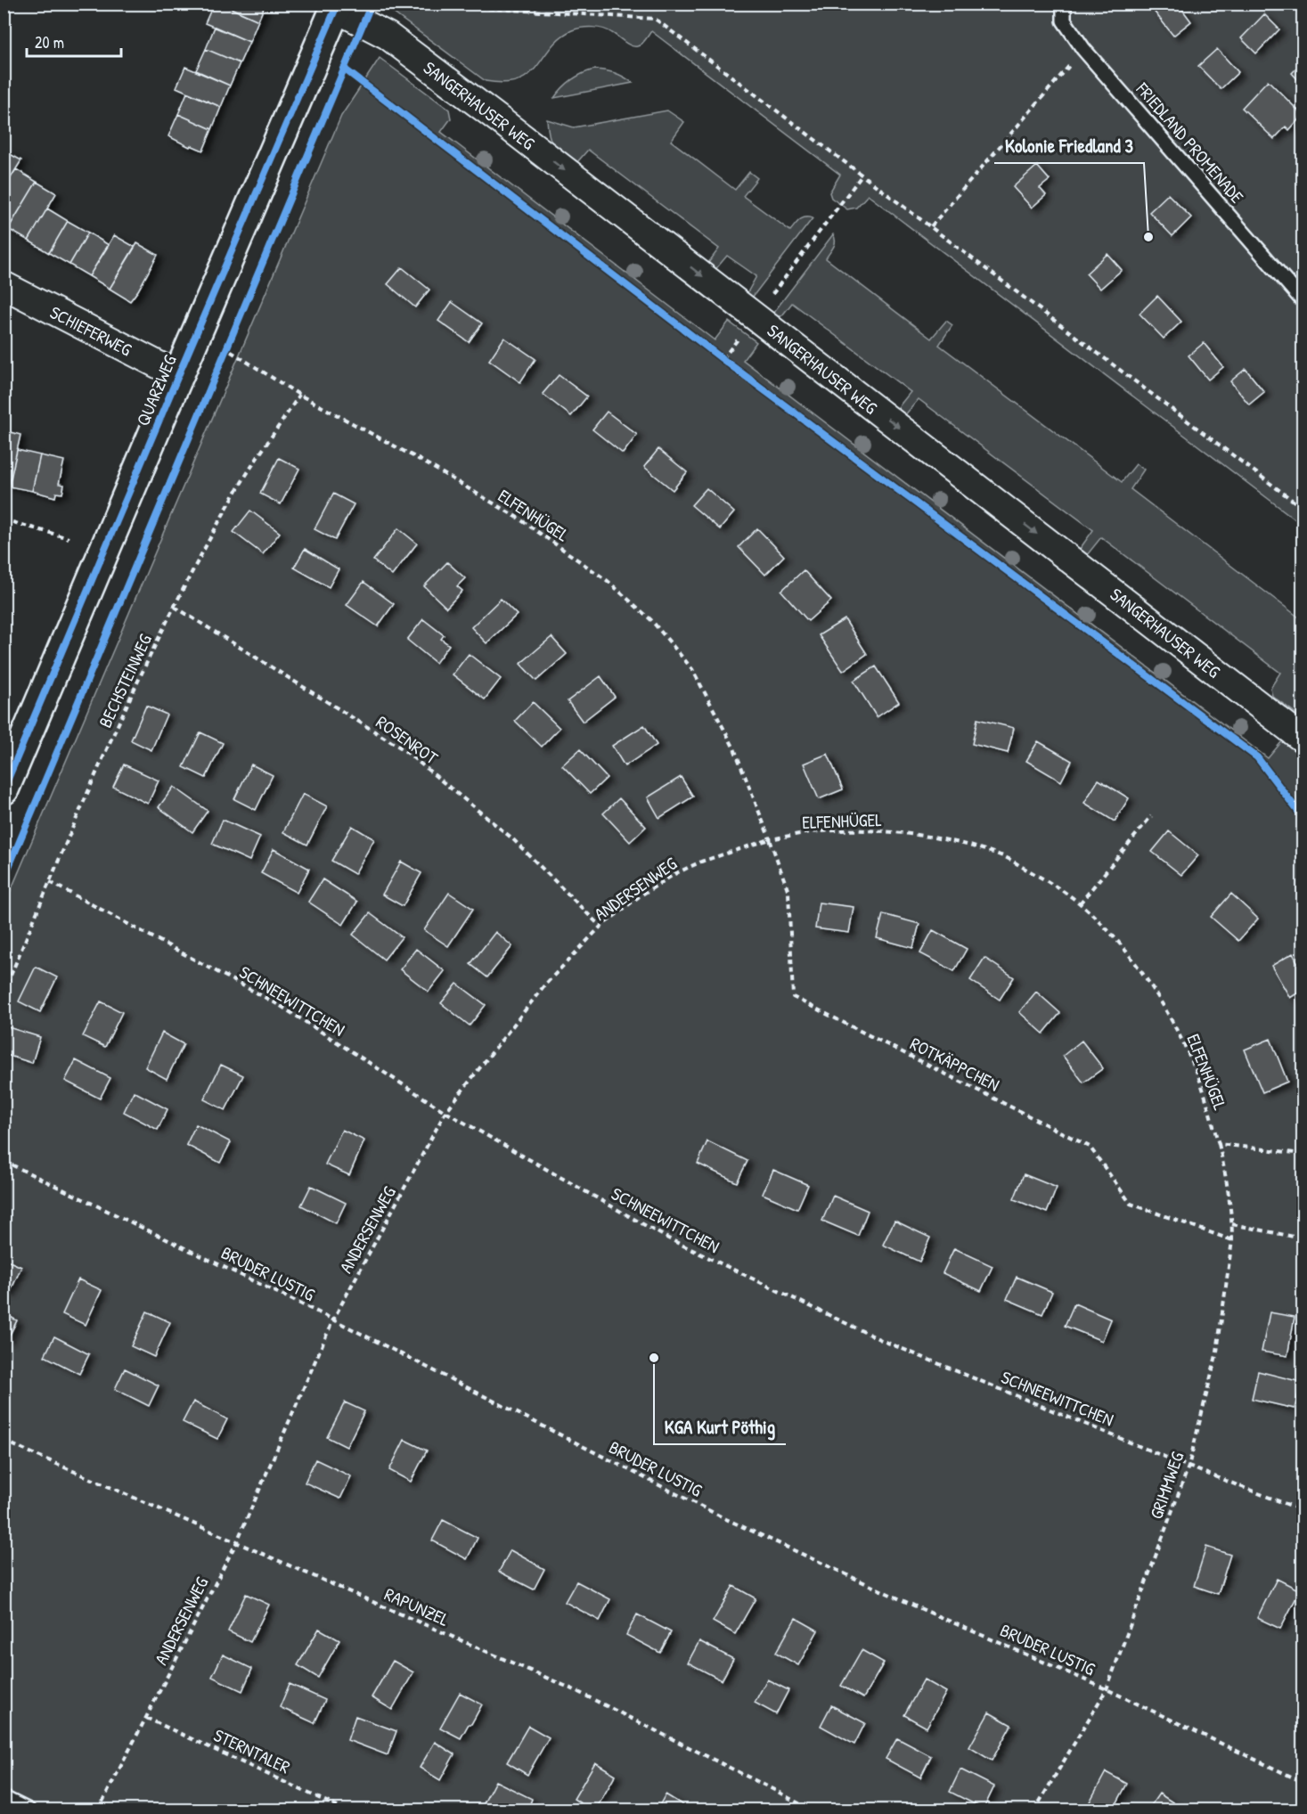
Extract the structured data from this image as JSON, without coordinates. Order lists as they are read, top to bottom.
{
  "streets": {
    "street": ["SANGERHAUSER WEG", "SCHIEFERWEG", "QUARZWEG"],
    "lane": ["FRIEDLAND PROMENADE"],
    "path": [
      "ELFENHÜGEL",
      "BECHSTEINWEG",
      "ROSENROT",
      "ANDERSENWEG",
      "SCHNEEWITTCHEN",
      "ROTKÄPPCHEN",
      "BRUDER LUSTIG",
      "GRIMMWEG",
      "RAPUNZEL",
      "STERNTALER"
    ]
  },
  "crossings": [
    ["SANGERHAUSER WEG", "QUARZWEG"],
    ["SCHIEFERWEG", "QUARZWEG"],
    ["QUARZWEG", "ELFENHÜGEL"],
    ["ELFENHÜGEL", "BECHSTEINWEG"],
    ["ELFENHÜGEL", "ANDERSENWEG"],
    ["ELFENHÜGEL", "ROTKÄPPCHEN"],
    ["ELFENHÜGEL", "GRIMMWEG"],
    ["BECHSTEINWEG", "ROSENROT"],
    ["BECHSTEINWEG", "SCHNEEWITTCHEN"],
    ["ROSENROT", "ANDERSENWEG"],
    ["ANDERSENWEG", "SCHNEEWITTCHEN"],
    ["ANDERSENWEG", "ROTKÄPPCHEN"],
    ["ANDERSENWEG", "BRUDER LUSTIG"],
    ["ANDERSENWEG", "RAPUNZEL"],
    ["ANDERSENWEG", "STERNTALER"],
    ["SCHNEEWITTCHEN", "GRIMMWEG"],
    ["ROTKÄPPCHEN", "GRIMMWEG"],
    ["BRUDER LUSTIG", "GRIMMWEG"]
  ],
  "one_way": ["SANGERHAUSER WEG"],
  "places": ["Kolonie Friedland 3", "KGA Kurt Pöthig"],
  "scale_bar": "20 m"
}
